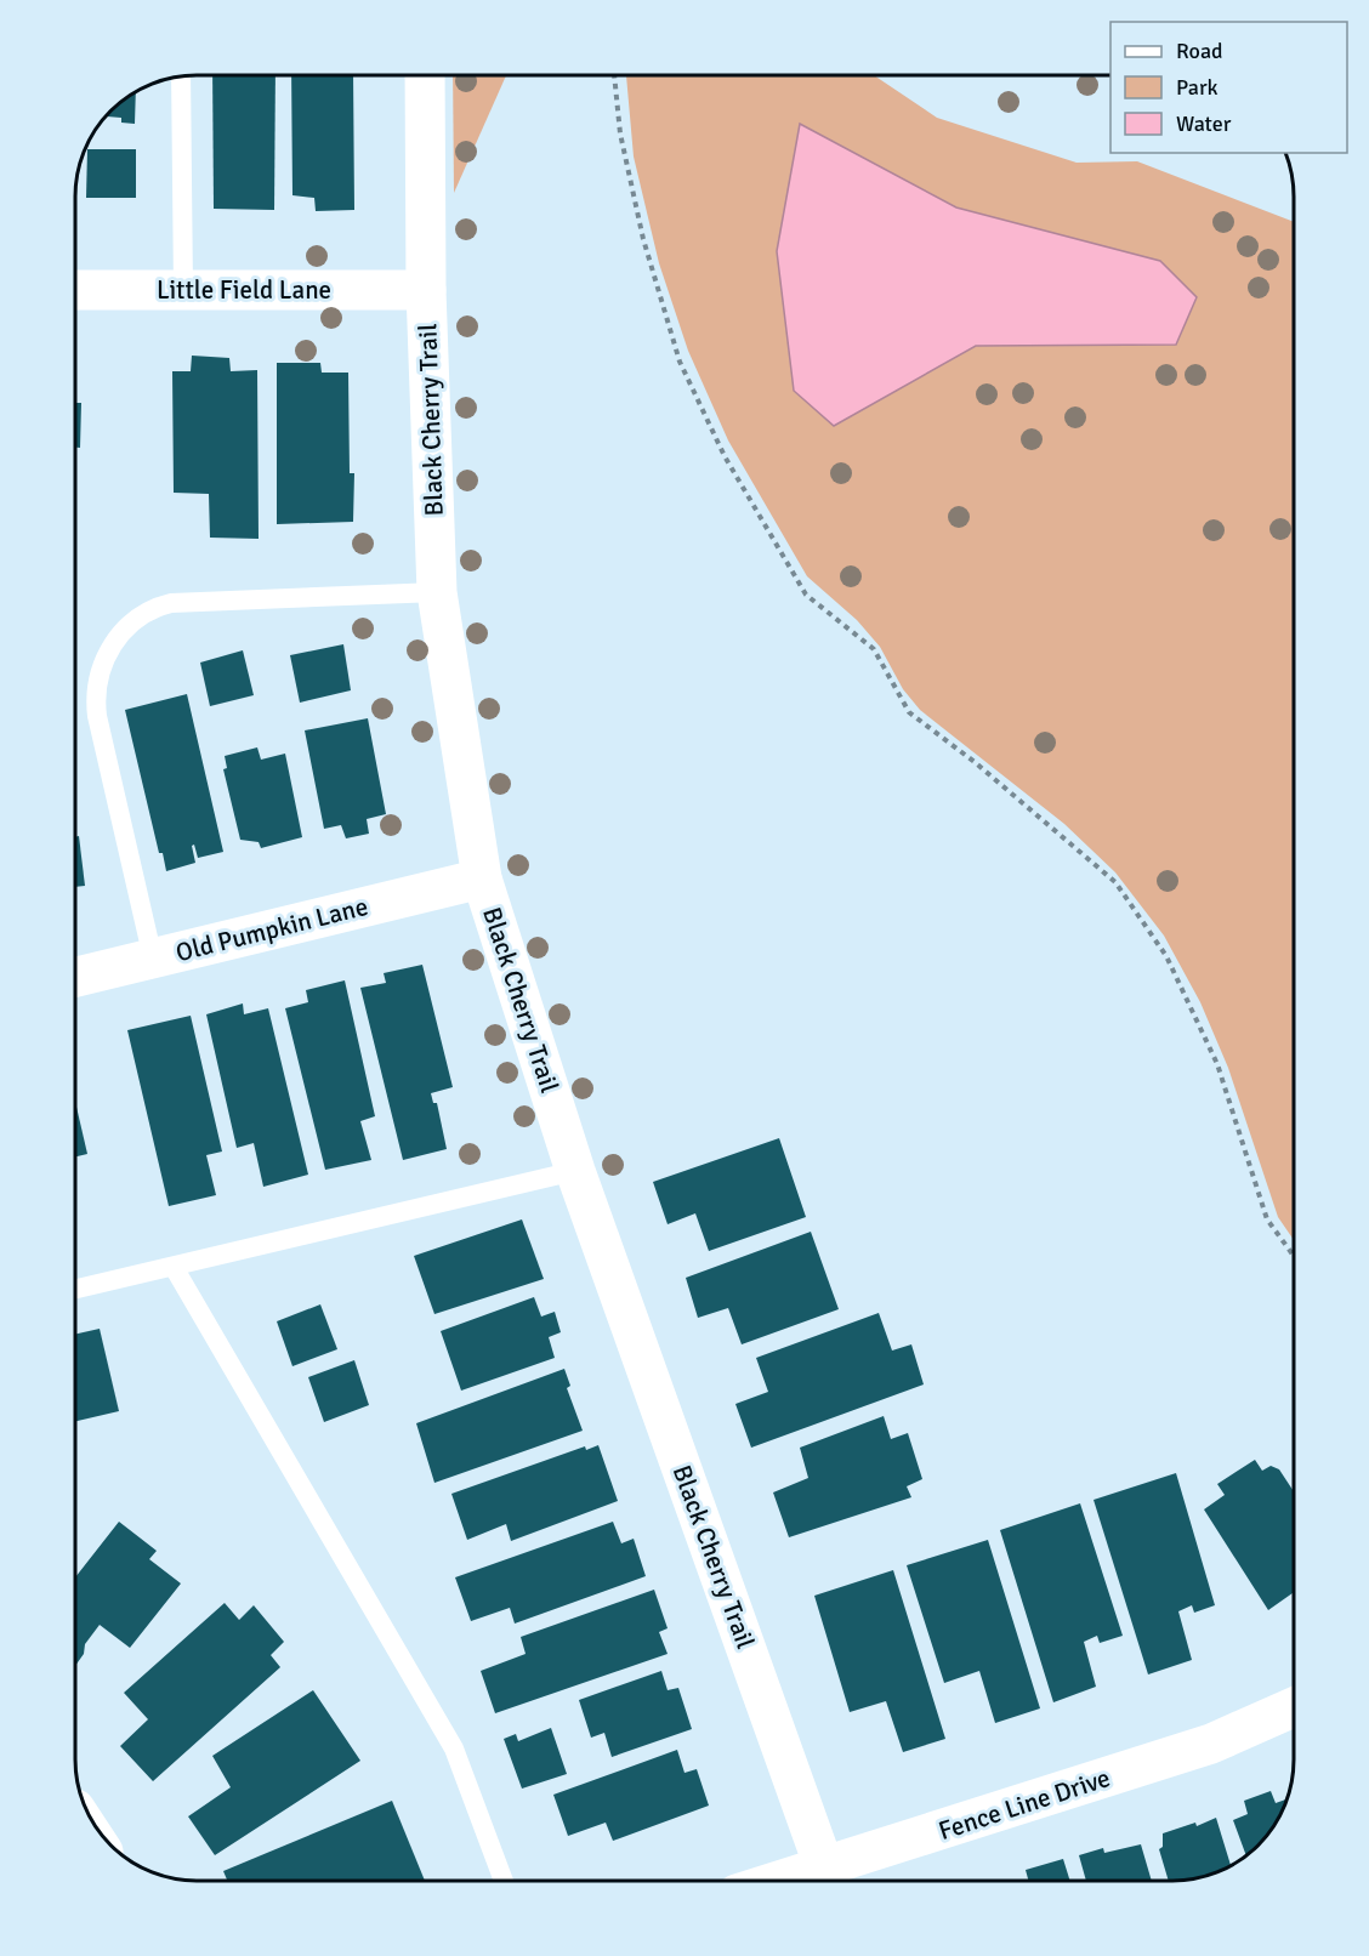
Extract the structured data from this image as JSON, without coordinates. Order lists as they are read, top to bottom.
{
  "streets": {
    "street": [
      "Little Field Lane",
      "Black Cherry Trail",
      "Old Pumpkin Lane",
      "Fence Line Drive"
    ]
  },
  "crossings": [
    ["Little Field Lane", "Black Cherry Trail"],
    ["Black Cherry Trail", "Old Pumpkin Lane"],
    ["Black Cherry Trail", "Fence Line Drive"]
  ],
  "legend": ["Road", "Park", "Water"]
}
